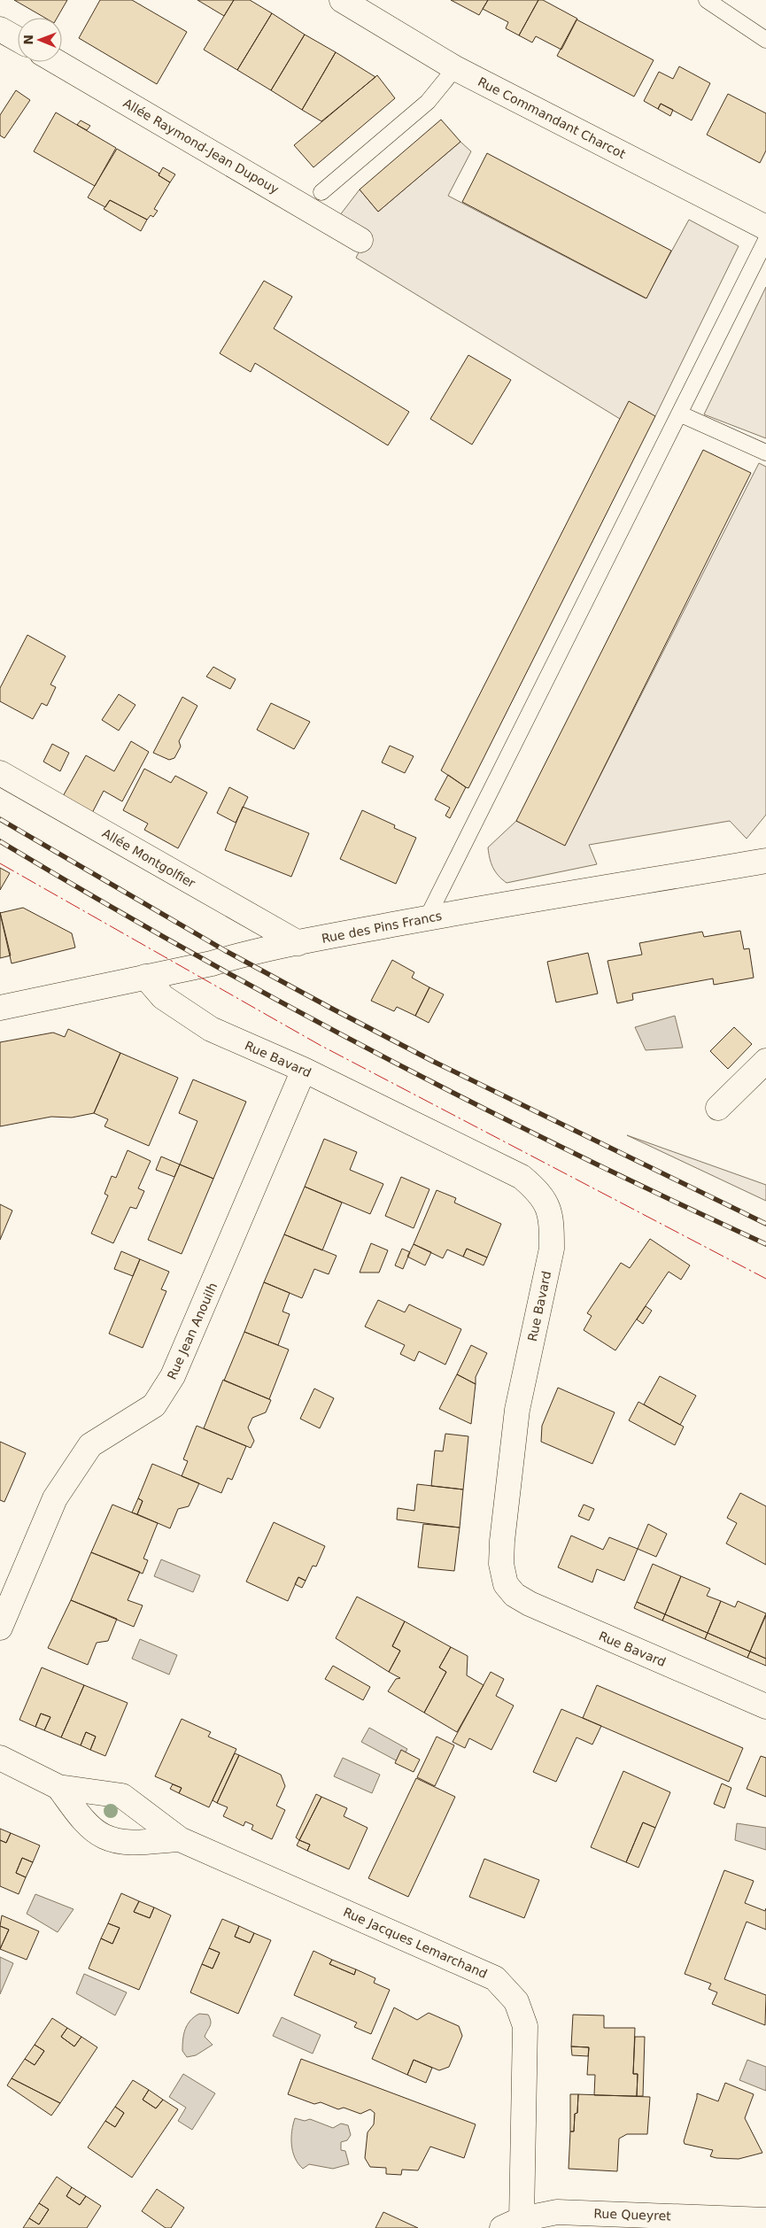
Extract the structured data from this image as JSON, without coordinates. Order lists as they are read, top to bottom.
{
  "streets": {
    "street": [
      "Rue Commandant Charcot",
      "Allée Raymond-Jean Dupouy",
      "Allée Montgolfier",
      "Rue des Pins Francs",
      "Rue Bavard",
      "Rue Jean Anouilh",
      "Rue Jacques Lemarchand",
      "Rue Queyret"
    ]
  },
  "crossings": [
    ["Allée Montgolfier", "Rue des Pins Francs"],
    ["Rue des Pins Francs", "Rue Bavard"],
    ["Rue Bavard", "Rue Jean Anouilh"],
    ["Rue Jacques Lemarchand", "Rue Queyret"]
  ],
  "north": "left"
}
